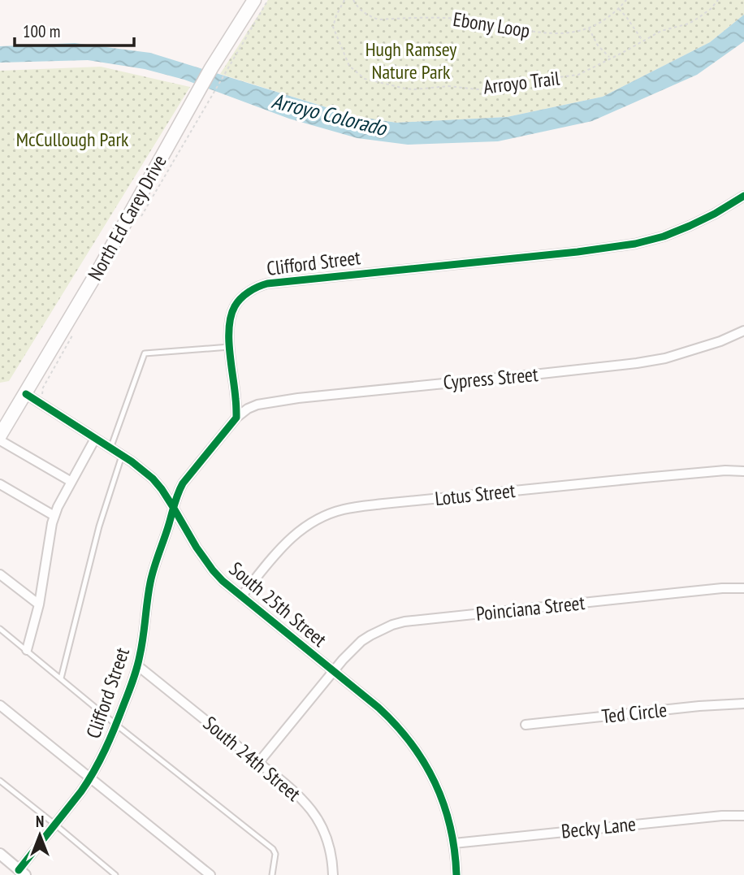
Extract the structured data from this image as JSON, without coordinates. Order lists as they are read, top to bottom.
{
  "streets": {
    "main road": ["North Ed Carey Drive"],
    "street": [
      "Clifford Street",
      "Cypress Street",
      "Lotus Street",
      "South 25th Street",
      "Poinciana Street",
      "Ted Circle",
      "South 24th Street",
      "Becky Lane"
    ],
    "path": ["Ebony Loop", "Arroyo Trail"]
  },
  "crossings": [
    ["North Ed Carey Drive", "South 25th Street"],
    ["Clifford Street", "Cypress Street"],
    ["Clifford Street", "South 25th Street"],
    ["Clifford Street", "South 24th Street"],
    ["Lotus Street", "South 25th Street"],
    ["South 25th Street", "Poinciana Street"],
    ["South 25th Street", "Becky Lane"],
    ["Poinciana Street", "South 24th Street"]
  ],
  "water": ["Arroyo Colorado"],
  "parks": ["Hugh Ramsey Nature Park", "McCullough Park"],
  "scale_bar": "100 m",
  "north": "top"
}
